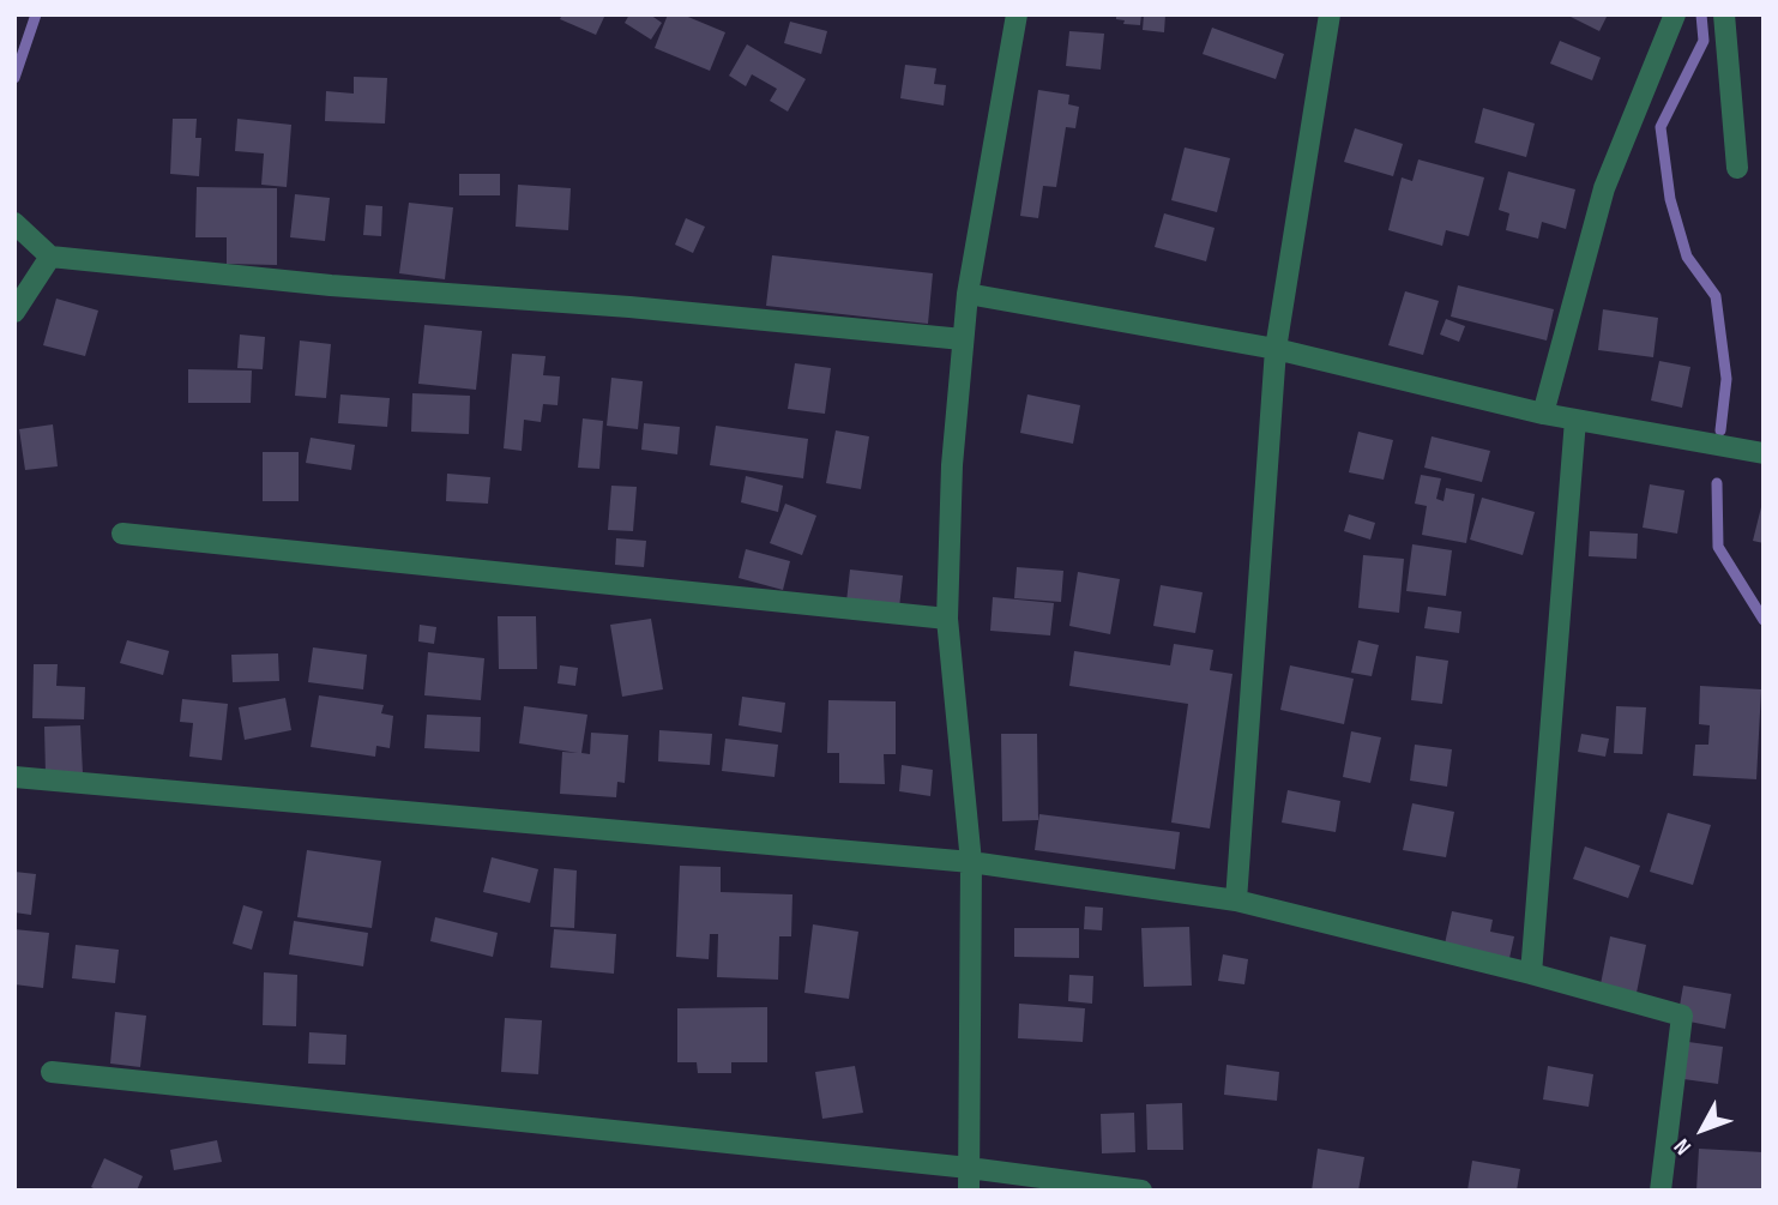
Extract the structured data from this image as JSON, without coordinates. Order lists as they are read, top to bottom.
{
  "north": "bottom left"
}
